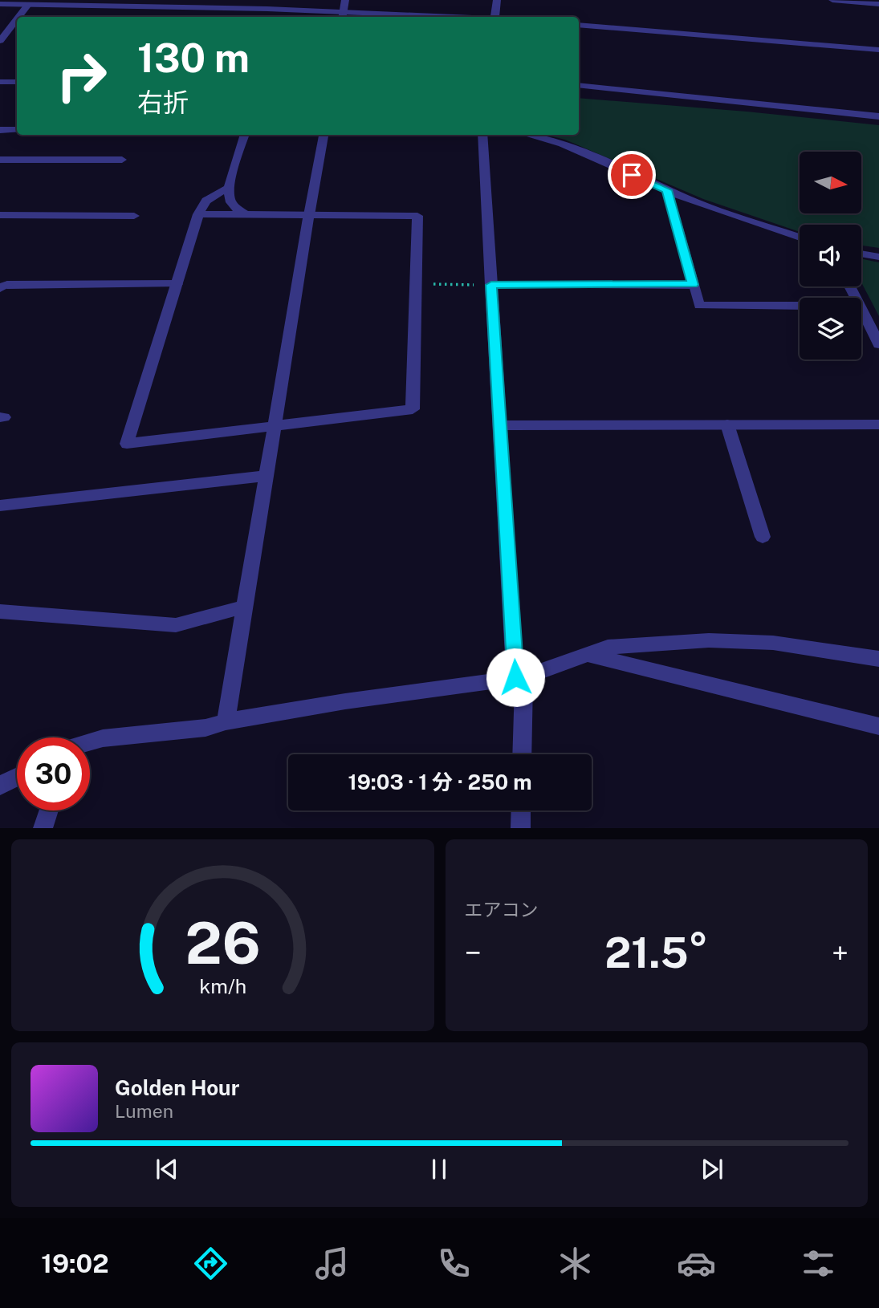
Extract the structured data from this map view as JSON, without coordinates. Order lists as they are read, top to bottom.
{
  "north": "right",
  "page": {
    "turn": ["130 m", "右折"],
    "limit": "30",
    "trip": "19:03 · 1 分 · 250 m",
    "tile": "エアコン",
    "heat": ["−", "21.5°", "+"],
    "song": ["Golden Hour", "Lumen"],
    "tabs": "19:02",
    "gauge": ["26", "km/h"]
  }
}
